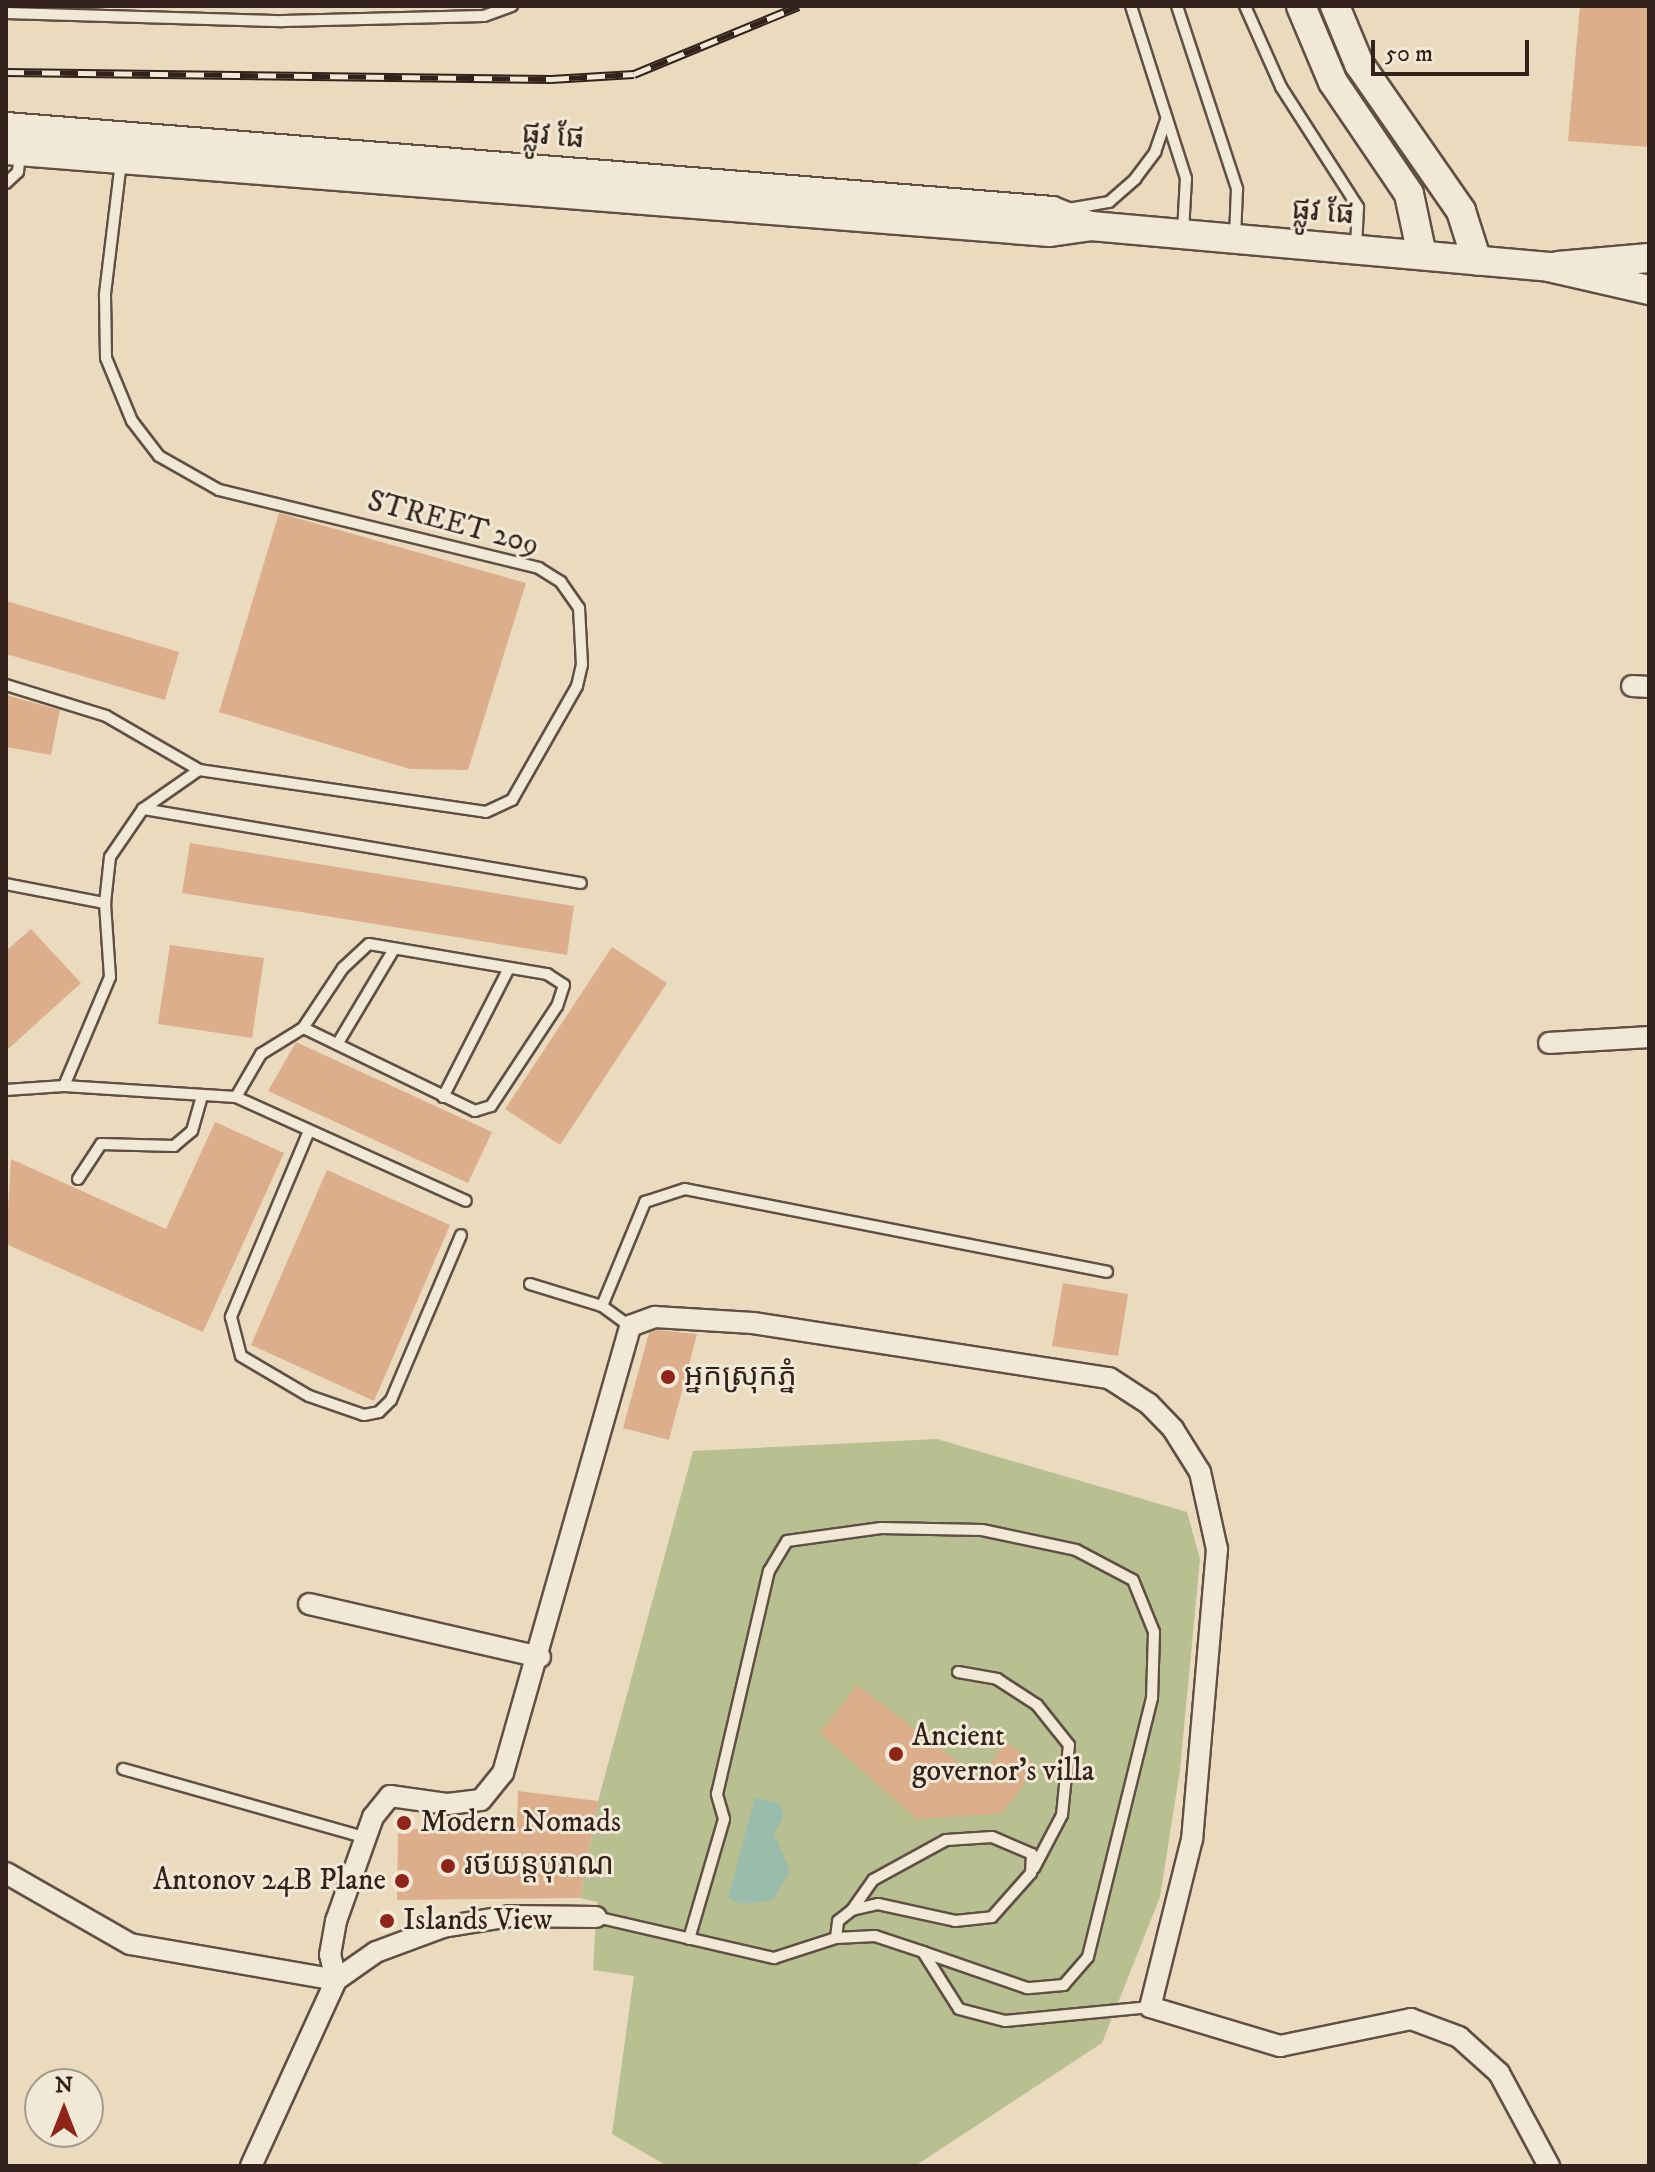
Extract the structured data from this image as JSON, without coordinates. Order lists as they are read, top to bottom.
{
  "streets": {
    "street": ["ផ្លូវ ផែ"],
    "lane": ["STREET 209"]
  },
  "crossings": [
    ["ផ្លូវ ផែ", "STREET 209"]
  ],
  "places": [
    "អ្នកស្រុកភ្នំ",
    "Ancient governor's villa",
    "Modern Nomads",
    "រថយន្តបុរាណ",
    "Antonov 24B Plane",
    "Islands View"
  ],
  "scale_bar": "50 m",
  "north": "top"
}
